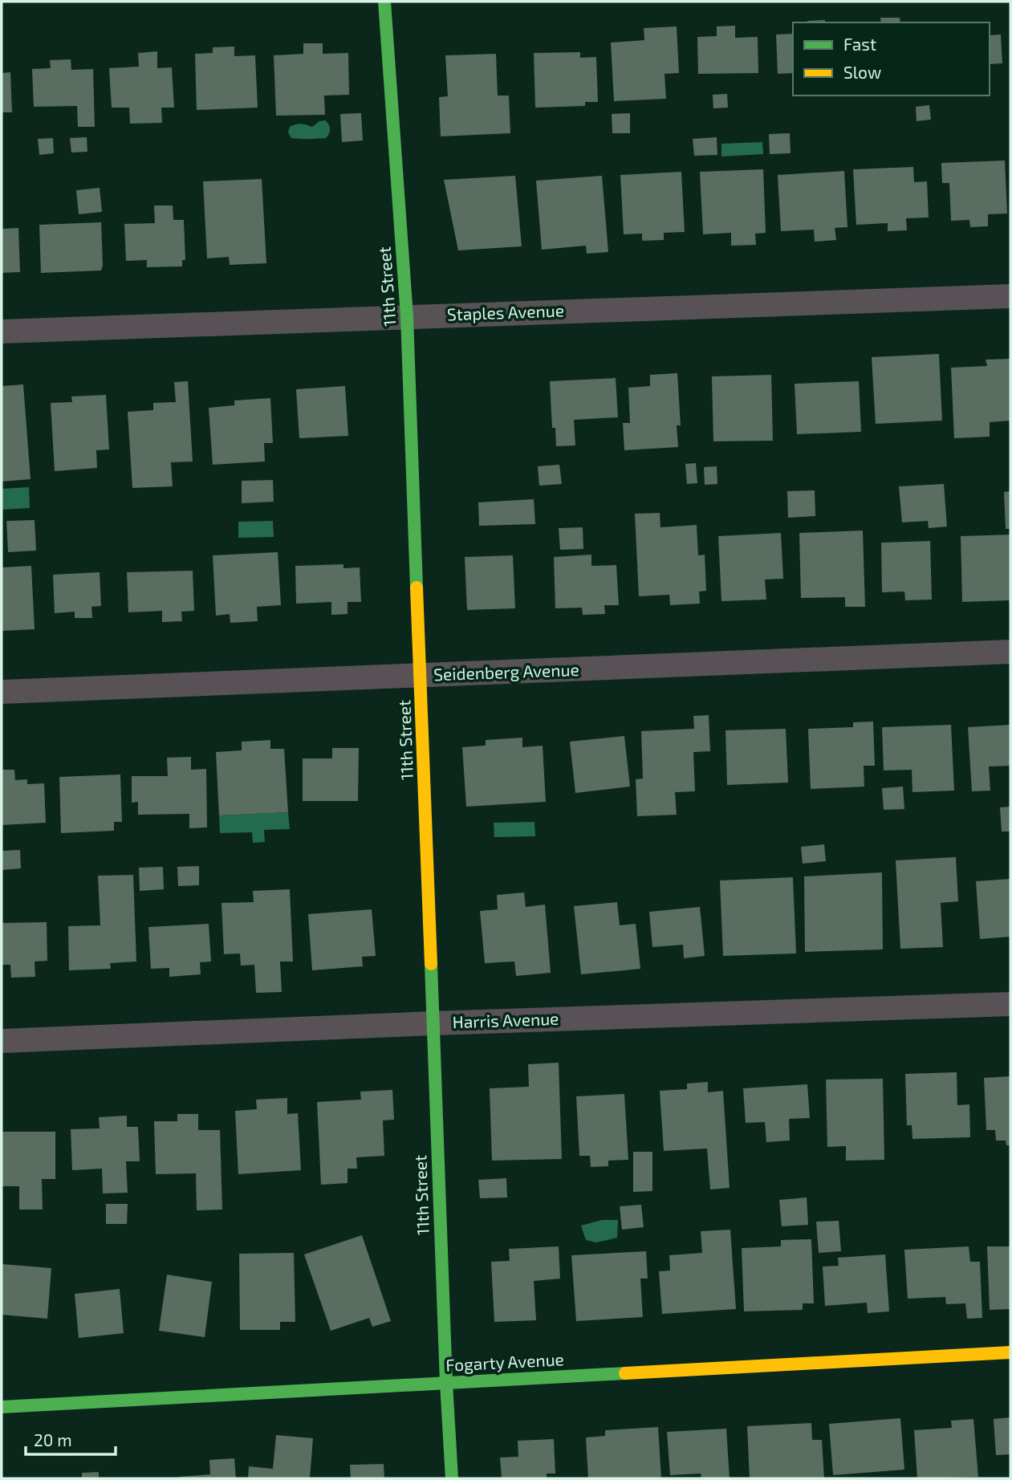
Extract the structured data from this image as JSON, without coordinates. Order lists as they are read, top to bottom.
{
  "streets": {
    "street": [
      "11th Street",
      "Staples Avenue",
      "Seidenberg Avenue",
      "Harris Avenue",
      "Fogarty Avenue"
    ]
  },
  "crossings": [
    ["11th Street", "Staples Avenue"],
    ["11th Street", "Seidenberg Avenue"],
    ["11th Street", "Harris Avenue"],
    ["11th Street", "Fogarty Avenue"]
  ],
  "legend": ["Fast", "Slow"],
  "scale_bar": "20 m"
}
